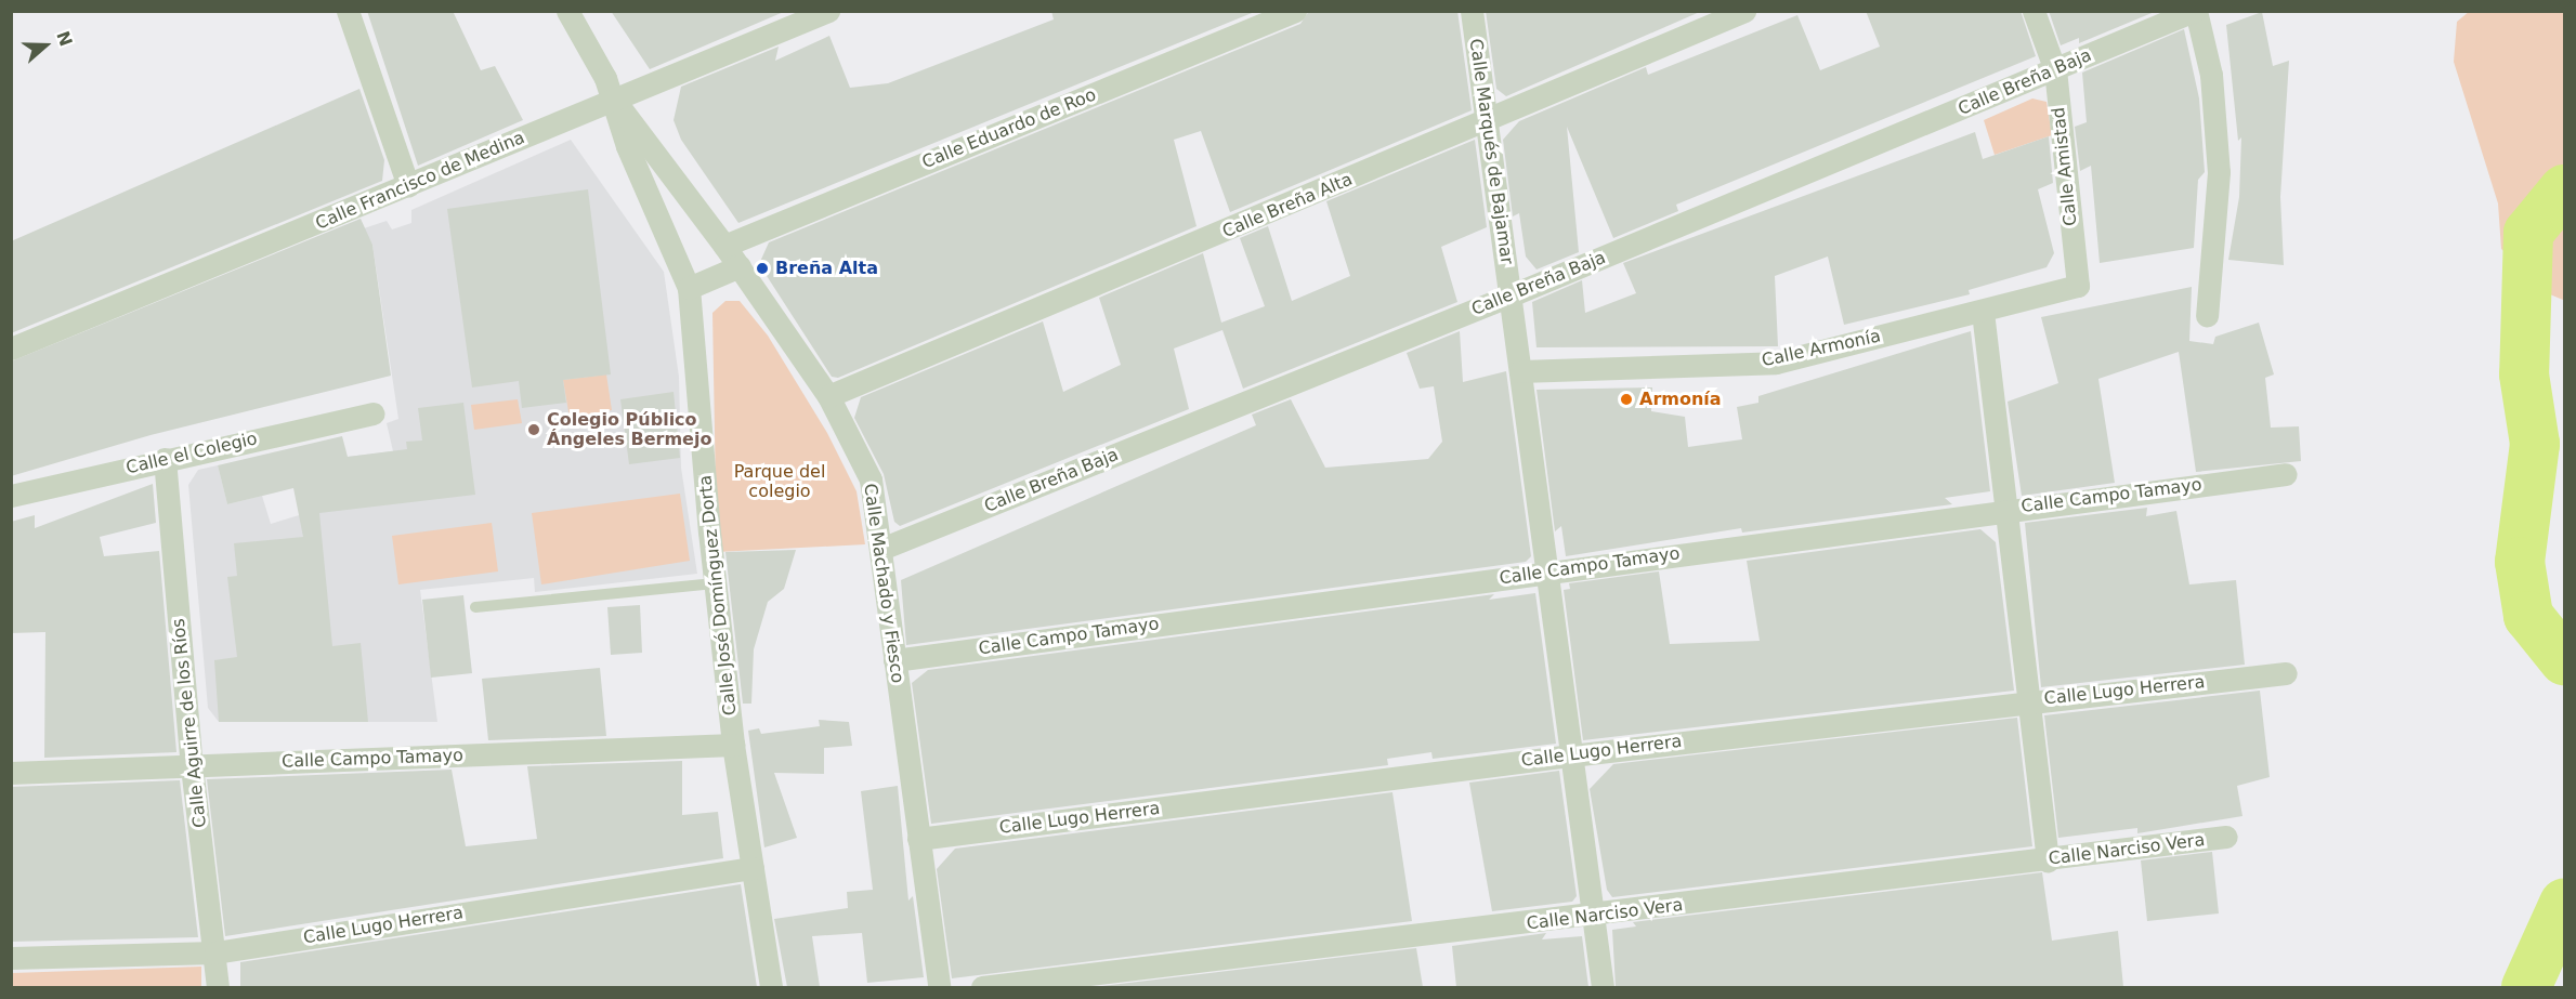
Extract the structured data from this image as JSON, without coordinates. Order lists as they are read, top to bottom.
{
  "streets": {
    "street": [
      "Calle Breña Baja",
      "Calle Eduardo de Roo",
      "Calle Marqués de Bajamar",
      "Calle Amistad",
      "Calle Francisco de Medina",
      "Calle Breña Alta",
      "Calle Armonía",
      "Calle el Colegio",
      "Calle Campo Tamayo",
      "Calle Machado y Fiesco",
      "Calle José Domínguez Dorta",
      "Calle Lugo Herrera",
      "Calle Aguirre de los Ríos",
      "Calle Narciso Vera"
    ]
  },
  "crossings": [
    ["Calle Breña Baja", "Calle Marqués de Bajamar"],
    ["Calle Breña Baja", "Calle Amistad"],
    ["Calle Breña Baja", "Calle Machado y Fiesco"],
    ["Calle Eduardo de Roo", "Calle Machado y Fiesco"],
    ["Calle Marqués de Bajamar", "Calle Breña Alta"],
    ["Calle Marqués de Bajamar", "Calle Armonía"],
    ["Calle Marqués de Bajamar", "Calle Campo Tamayo"],
    ["Calle Marqués de Bajamar", "Calle Lugo Herrera"],
    ["Calle Marqués de Bajamar", "Calle Narciso Vera"],
    ["Calle Amistad", "Calle Armonía"],
    ["Calle Francisco de Medina", "Calle Machado y Fiesco"],
    ["Calle Francisco de Medina", "Calle José Domínguez Dorta"],
    ["Calle Breña Alta", "Calle Machado y Fiesco"],
    ["Calle el Colegio", "Calle Aguirre de los Ríos"],
    ["Calle Campo Tamayo", "Calle Machado y Fiesco"],
    ["Calle Campo Tamayo", "Calle José Domínguez Dorta"],
    ["Calle Campo Tamayo", "Calle Aguirre de los Ríos"],
    ["Calle Machado y Fiesco", "Calle José Domínguez Dorta"],
    ["Calle Machado y Fiesco", "Calle Lugo Herrera"],
    ["Calle José Domínguez Dorta", "Calle Lugo Herrera"],
    ["Calle Lugo Herrera", "Calle Aguirre de los Ríos"]
  ],
  "parks": ["Parque del colegio"],
  "places": ["Breña Alta", "Armonía", "Colegio Público Ángeles Bermejo"],
  "north": "right"
}
